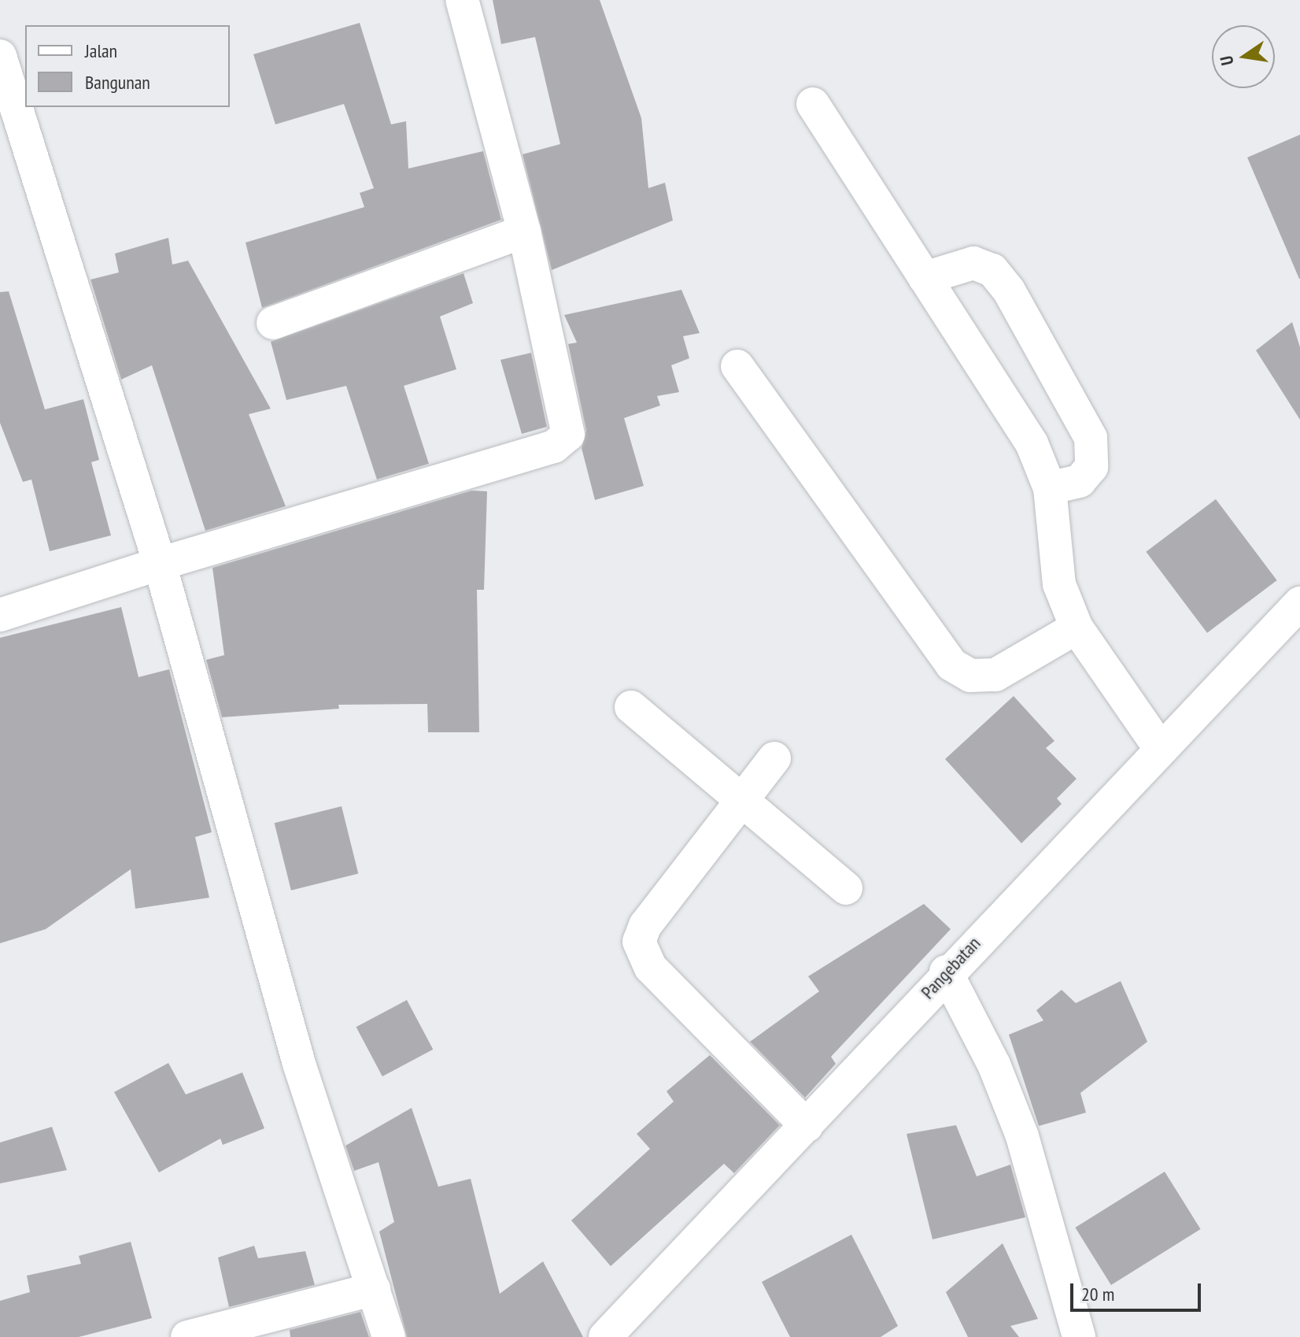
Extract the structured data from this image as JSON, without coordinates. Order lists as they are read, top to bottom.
{
  "streets": {
    "street": ["Pangebatan"]
  },
  "legend": ["Jalan", "Bangunan"],
  "scale_bar": "20 m",
  "north": "left"
}
